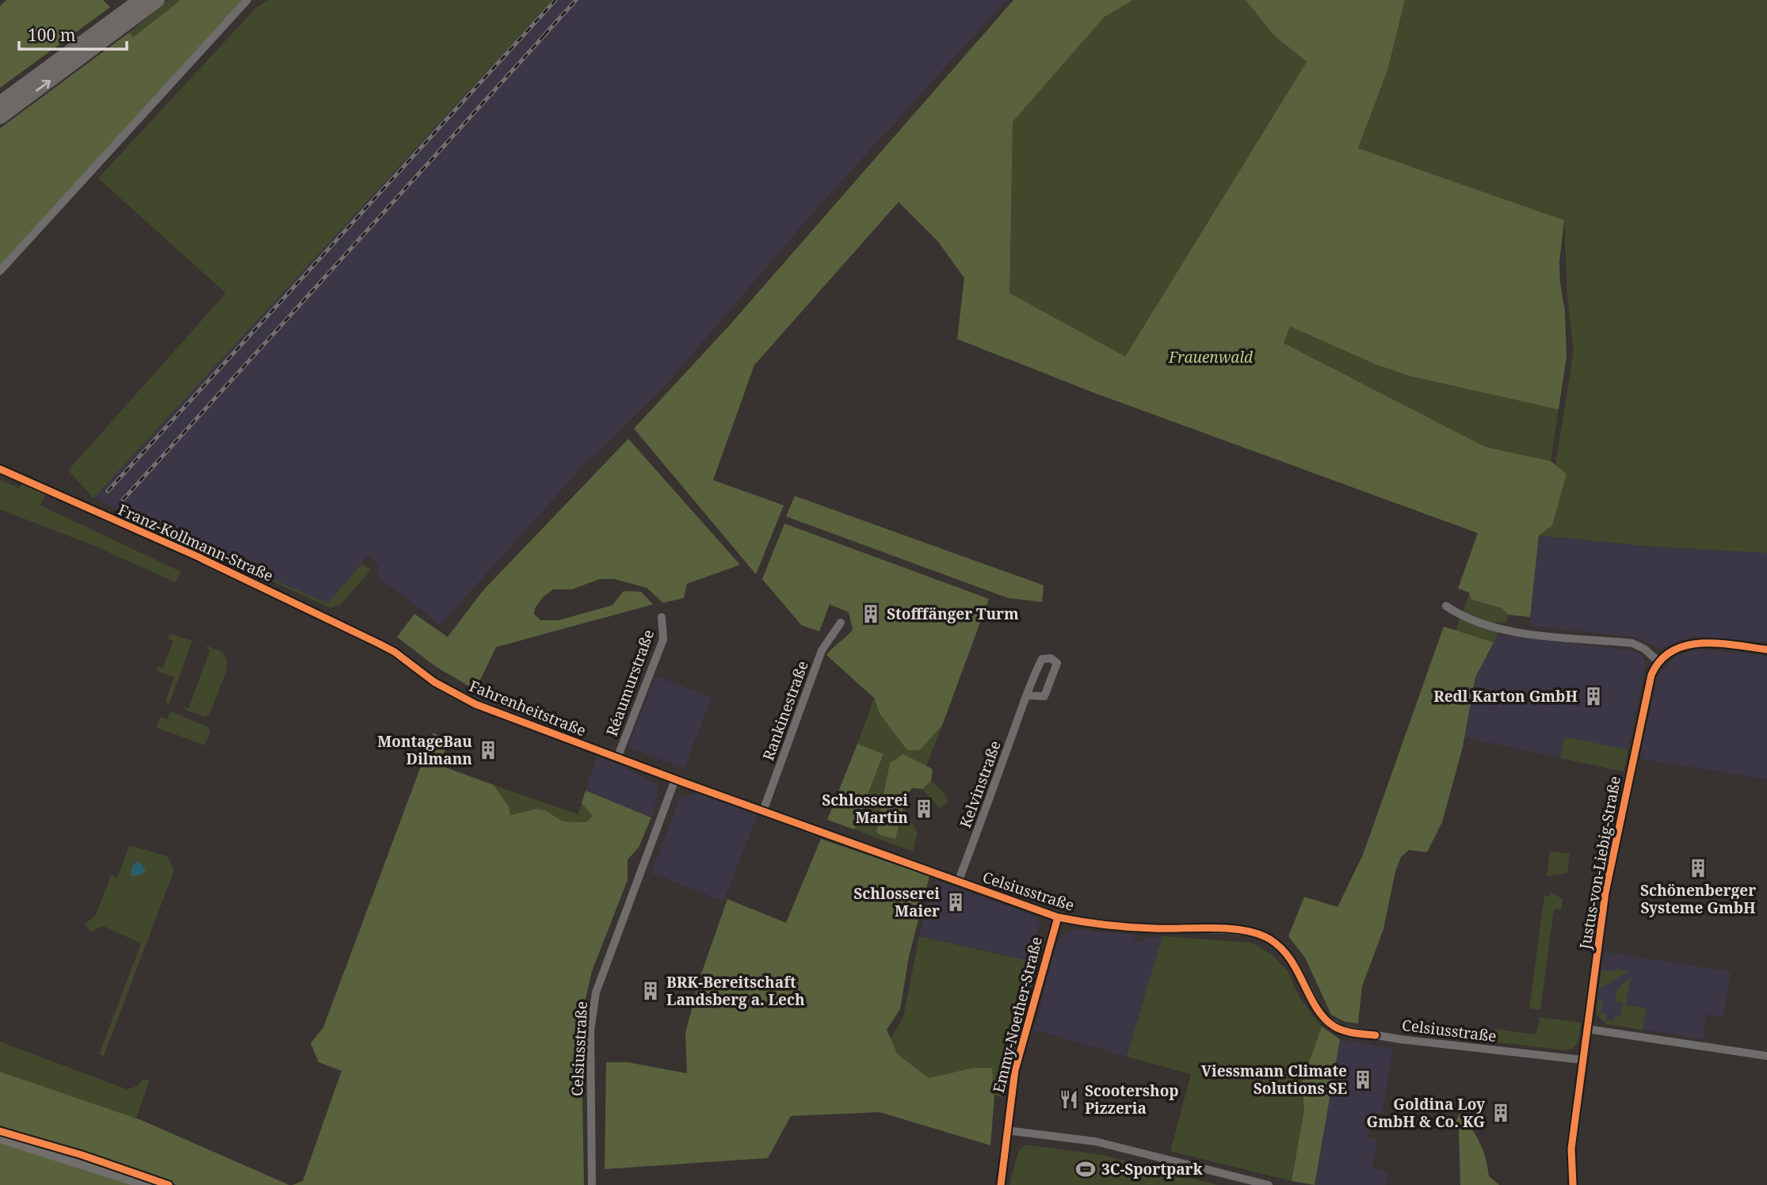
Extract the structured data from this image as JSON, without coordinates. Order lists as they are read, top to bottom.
{
  "streets": {
    "street": [
      "Franz-Kollmann-Straße",
      "Réaumurstraße",
      "Fahrenheitstraße",
      "Rankinestraße",
      "Kelvinstraße",
      "Justus-von-Liebig-Straße",
      "Celsiusstraße",
      "Emmy-Noether-Straße"
    ]
  },
  "crossings": [
    ["Franz-Kollmann-Straße", "Fahrenheitstraße"],
    ["Réaumurstraße", "Fahrenheitstraße"],
    ["Fahrenheitstraße", "Celsiusstraße"],
    ["Rankinestraße", "Celsiusstraße"],
    ["Kelvinstraße", "Celsiusstraße"],
    ["Justus-von-Liebig-Straße", "Celsiusstraße"],
    ["Celsiusstraße", "Emmy-Noether-Straße"]
  ],
  "parks": ["Frauenwald"],
  "places": {
    "building": [
      "Stofffänger Turm",
      "Redl Karton GmbH",
      "MontageBau Dilmann",
      "Schlosserei Martin",
      "Schönenberger Systeme GmbH",
      "Schlosserei Maier",
      "BRK-Bereitschaft Landsberg a. Lech",
      "Viessmann Climate Solutions SE",
      "Goldina Loy GmbH & Co. KG"
    ],
    "restaurant": ["Scootershop Pizzeria"],
    "sports": ["3C-Sportpark"]
  },
  "scale_bar": "100 m"
}
